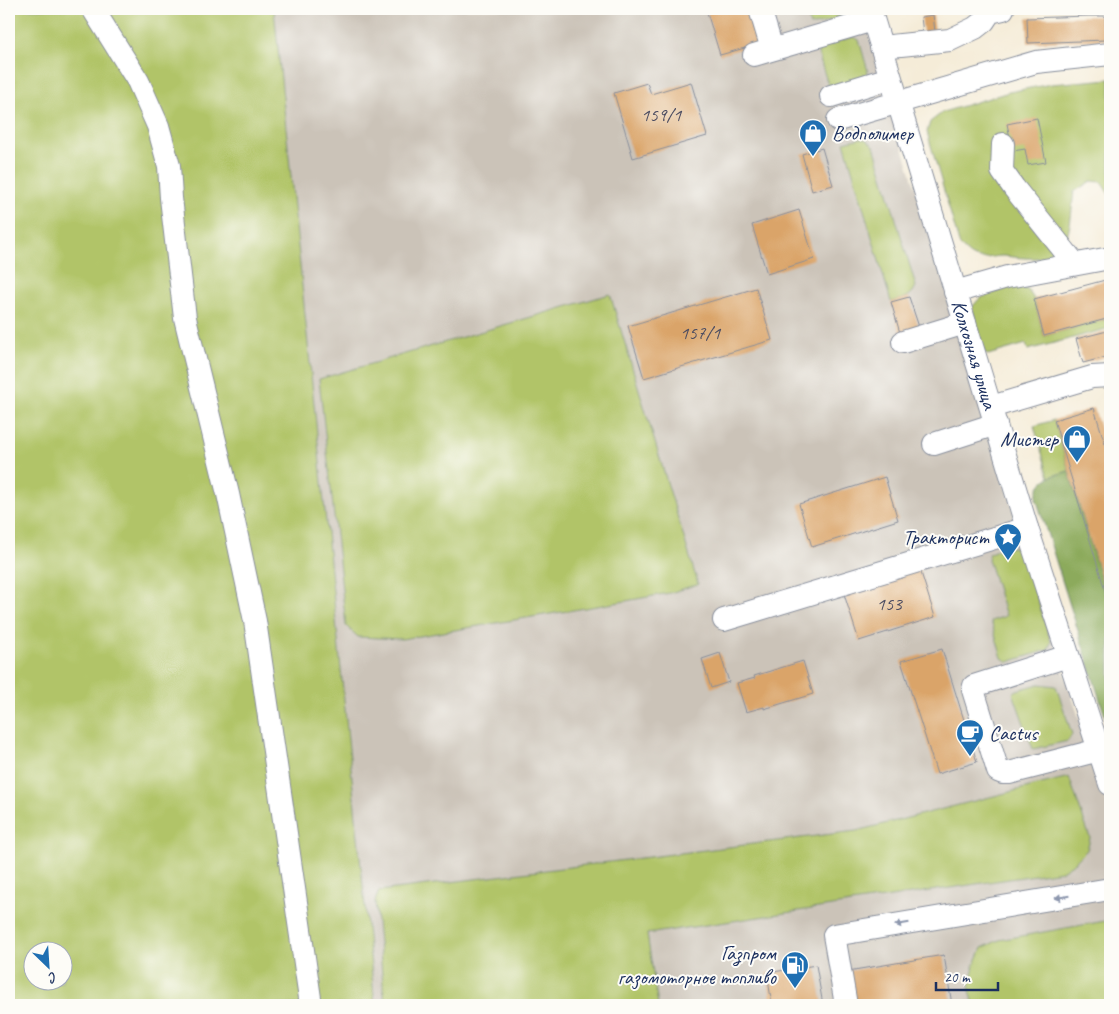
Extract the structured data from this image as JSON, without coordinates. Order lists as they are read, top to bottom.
{
  "streets": {
    "street": ["Колхозная улица"]
  },
  "places": {
    "shop": ["Водполимер", "Мистер"],
    "place": ["Тракторист"],
    "cafe": ["Cactus"],
    "fuel station": ["Газпром газомоторное топливо"]
  },
  "house_numbers": ["159/1", "157/1", "153"],
  "scale_bar": "20 m",
  "north": "bottom right"
}
